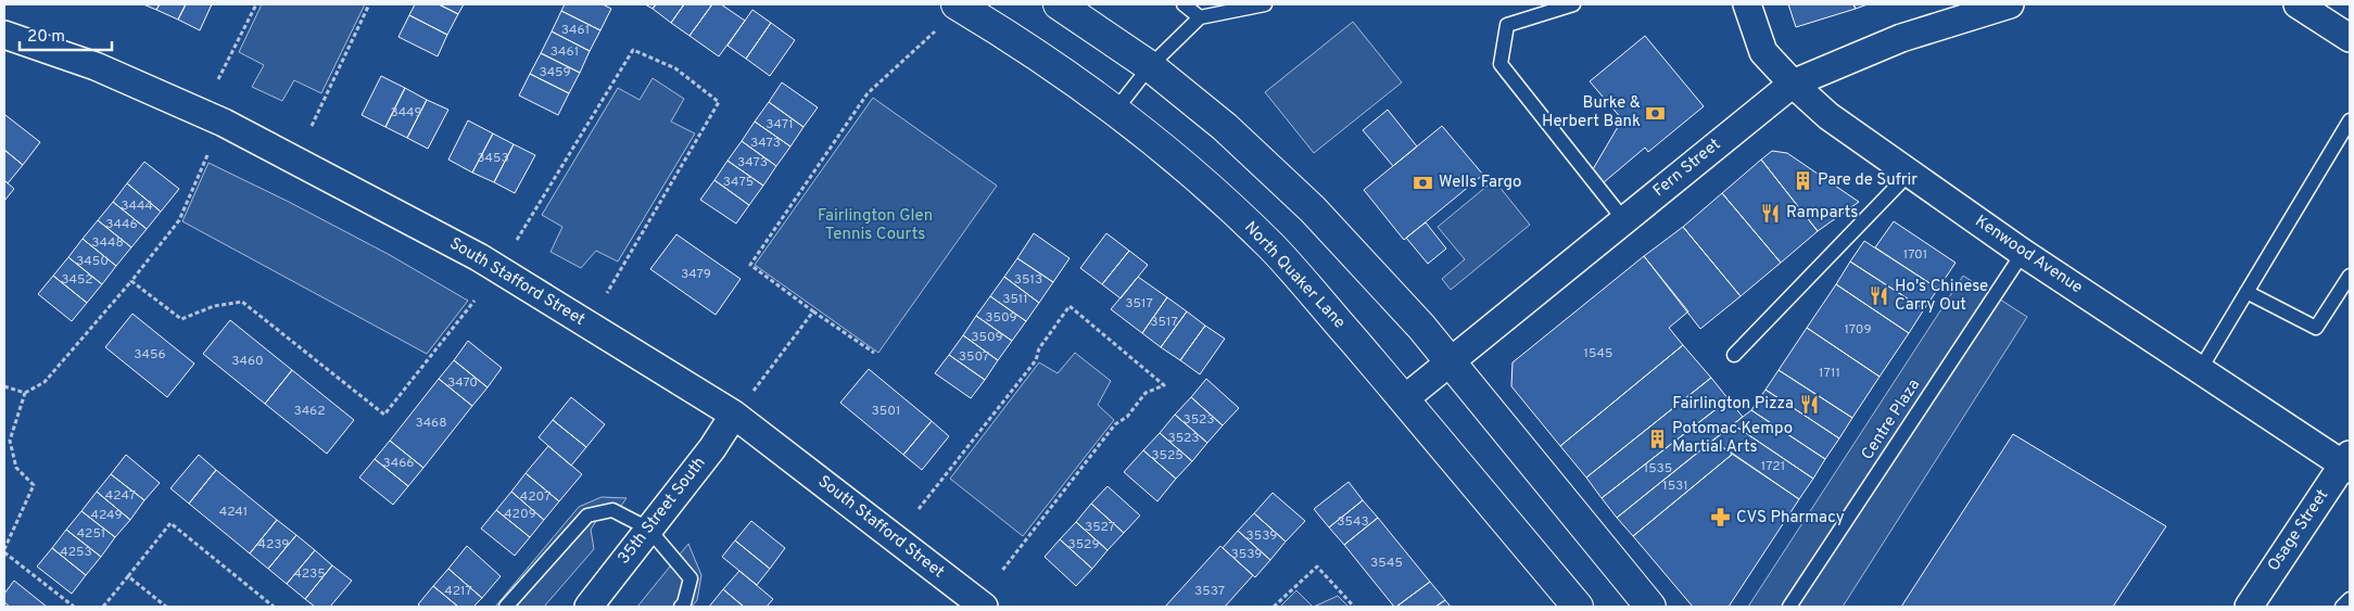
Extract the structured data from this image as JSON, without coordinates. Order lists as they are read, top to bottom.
{
  "streets": {
    "main road": ["North Quaker Lane"],
    "street": [
      "Fern Street",
      "Kenwood Avenue",
      "South Stafford Street",
      "35th Street South",
      "Osage Street"
    ],
    "lane": ["Centre Plaza"]
  },
  "crossings": [
    ["Fern Street", "Kenwood Avenue"],
    ["Fern Street", "North Quaker Lane"],
    ["Kenwood Avenue", "Centre Plaza"],
    ["Kenwood Avenue", "Osage Street"],
    ["South Stafford Street", "35th Street South"]
  ],
  "parks": ["Fairlington Glen Tennis Courts"],
  "places": {
    "bank": ["Burke & Herbert Bank", "Wells Fargo"],
    "building": ["Pare de Sufrir", "Potomac Kempo Martial Arts"],
    "restaurant": ["Ramparts", "Ho's Chinese Carry Out", "Fairlington Pizza"],
    "pharmacy": ["CVS Pharmacy"]
  },
  "house_numbers": [
    "3461",
    "3461",
    "3459",
    "3449",
    "3471",
    "3473",
    "3453",
    "3473",
    "3475",
    "3444",
    "3446",
    "3448",
    "1701",
    "3450",
    "3479",
    "3452",
    "3513",
    "3511",
    "3517",
    "3509",
    "3517",
    "1709",
    "3509",
    "1545",
    "3456",
    "3507",
    "3460",
    "1711",
    "3470",
    "3462",
    "3501",
    "3523",
    "3468",
    "3523",
    "3525",
    "3466",
    "1721",
    "1535",
    "1531",
    "4247",
    "4207",
    "4241",
    "4209",
    "4249",
    "3543",
    "3527",
    "4251",
    "3539",
    "4239",
    "3529",
    "4253",
    "3539",
    "3545",
    "4235",
    "4217",
    "3537"
  ],
  "scale_bar": "20 m"
}
